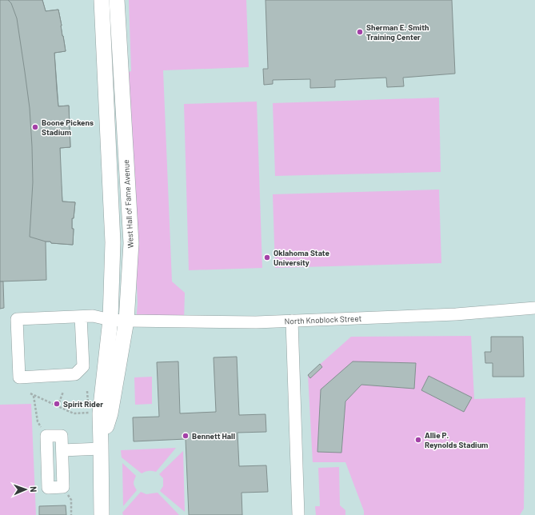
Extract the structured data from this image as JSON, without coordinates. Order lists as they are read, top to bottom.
{
  "streets": {
    "main road": ["West Hall of Fame Avenue"],
    "street": ["North Knoblock Street"]
  },
  "crossings": [
    ["West Hall of Fame Avenue", "North Knoblock Street"]
  ],
  "places": [
    "Sherman E. Smith Training Center",
    "Boone Pickens Stadium",
    "Oklahoma State University",
    "Spirit Rider",
    "Bennett Hall",
    "Allie P. Reynolds Stadium"
  ],
  "north": "right"
}
